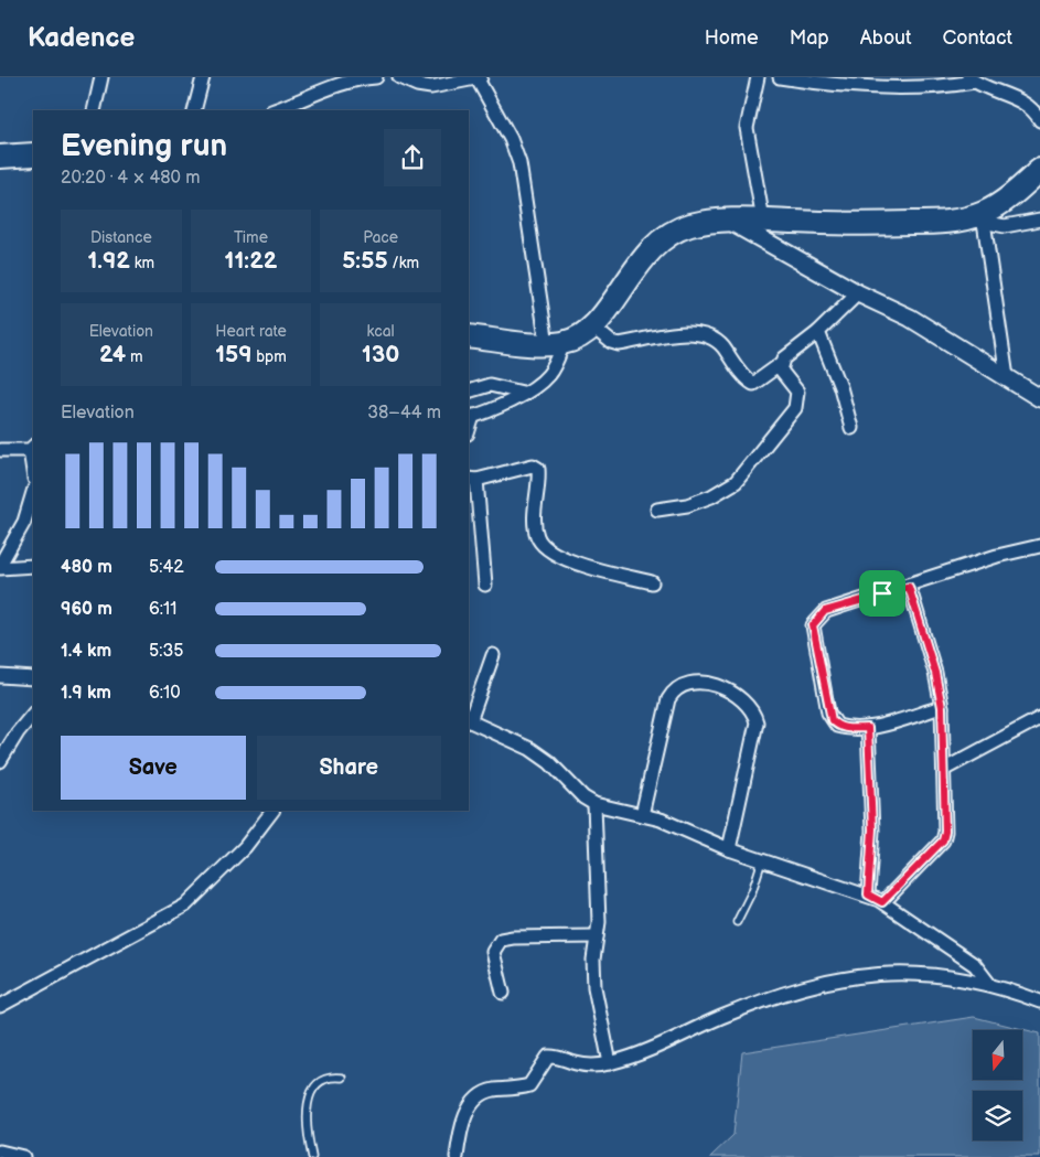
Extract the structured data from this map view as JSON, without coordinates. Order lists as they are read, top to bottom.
{
  "north": "bottom",
  "page": {
    "header": "Kadence",
    "nav": [
      "Home",
      "Map",
      "About",
      "Contact"
    ],
    "heading": ["Evening run", "20:20 · 4 × 480 m"],
    "stats": [
      ["Distance", "1.92 km"],
      ["Time", "11:22"],
      ["Pace", "5:55 /km"],
      ["Elevation", "24 m"],
      ["Heart rate", "159 bpm"],
      ["kcal", "130"]
    ],
    "chart": ["Elevation", "38–44 m"],
    "list": [
      {
        "name": "480 m",
        "note": "5:42"
      },
      {
        "name": "960 m",
        "note": "6:11"
      },
      {
        "name": "1.4 km",
        "note": "5:35"
      },
      {
        "name": "1.9 km",
        "note": "6:10"
      }
    ],
    "buttons": ["Save", "Share"]
  }
}
